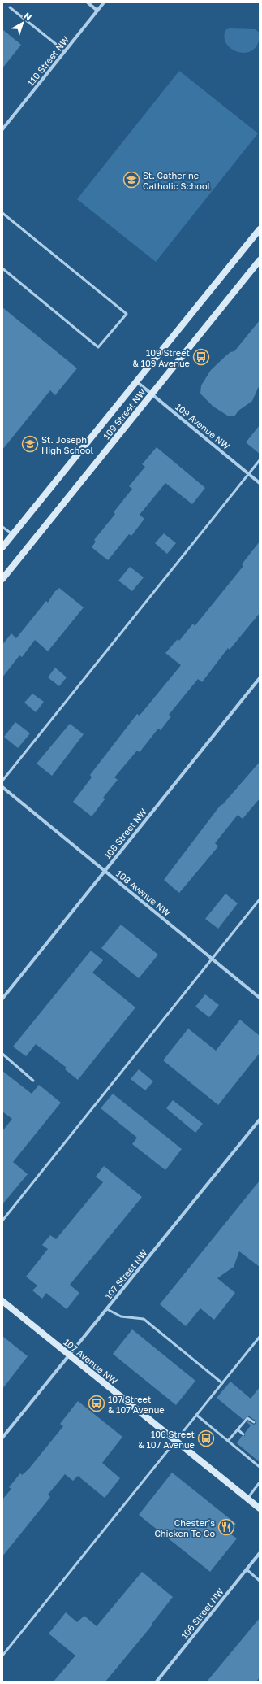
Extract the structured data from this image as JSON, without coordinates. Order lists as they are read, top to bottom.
{
  "streets": {
    "main road": ["109 Street NW", "107 Avenue NW"],
    "street": [
      "110 Street NW",
      "109 Avenue NW",
      "108 Street NW",
      "108 Avenue NW",
      "107 Street NW",
      "106 Street NW"
    ]
  },
  "crossings": [
    ["109 Street NW", "109 Avenue NW"],
    ["108 Street NW", "108 Avenue NW"],
    ["107 Street NW", "107 Avenue NW"]
  ],
  "places": {
    "school or university": ["St. Catherine Catholic School", "St. Joseph High School"],
    "bus stop": ["109 Street & 109 Avenue", "107 Street & 107 Avenue", "106 Street & 107 Avenue"],
    "restaurant": ["Chester's Chicken To Go"]
  },
  "north": "top right"
}
